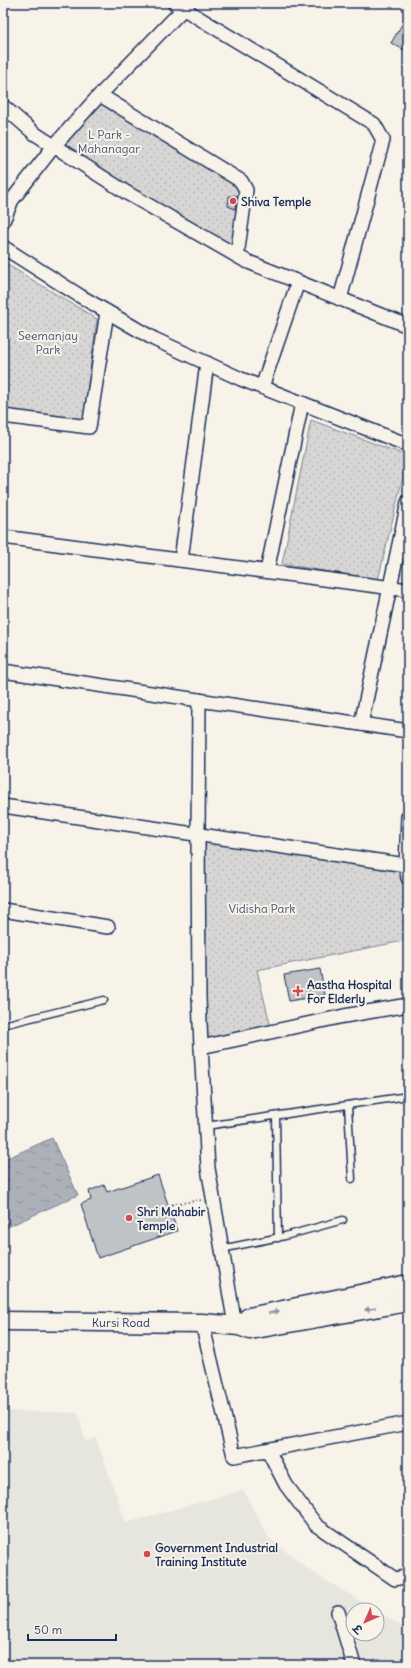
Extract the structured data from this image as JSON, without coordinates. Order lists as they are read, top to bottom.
{
  "streets": {
    "main road": ["Kursi Road"]
  },
  "parks": ["L Park - Mahanagar", "Seemanjay Park", "Vidisha Park"],
  "places": {
    "other": ["Shiva Temple", "Shri Mahabir Temple", "Government Industrial Training Institute"],
    "health": ["Aastha Hospital For Elderly"]
  },
  "scale_bar": "50 m",
  "north": "bottom left"
}
